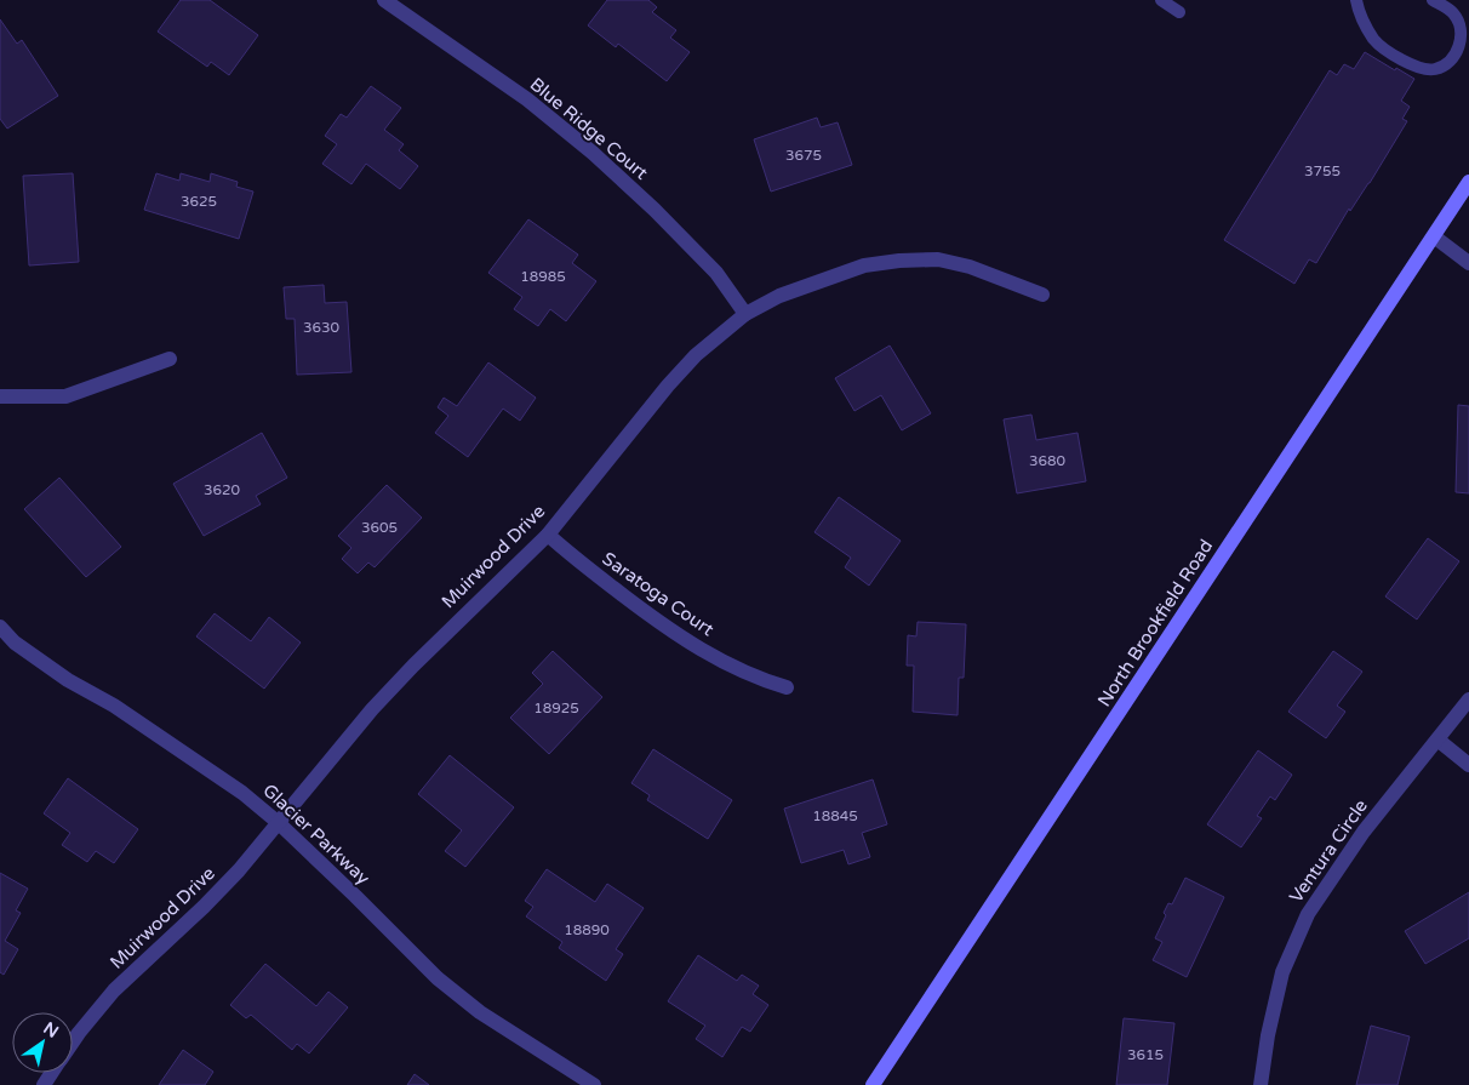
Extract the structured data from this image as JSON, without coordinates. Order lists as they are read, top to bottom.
{
  "streets": {
    "street": [
      "Blue Ridge Court",
      "Muirwood Drive",
      "Saratoga Court",
      "North Brookfield Road",
      "Glacier Parkway",
      "Ventura Circle"
    ]
  },
  "crossings": [
    ["Blue Ridge Court", "Muirwood Drive"],
    ["Muirwood Drive", "Saratoga Court"],
    ["Muirwood Drive", "Glacier Parkway"]
  ],
  "house_numbers": [
    "3675",
    "3755",
    "3625",
    "18985",
    "3630",
    "3680",
    "3620",
    "3605",
    "18925",
    "18845",
    "18890",
    "3615"
  ],
  "north": "top right"
}
